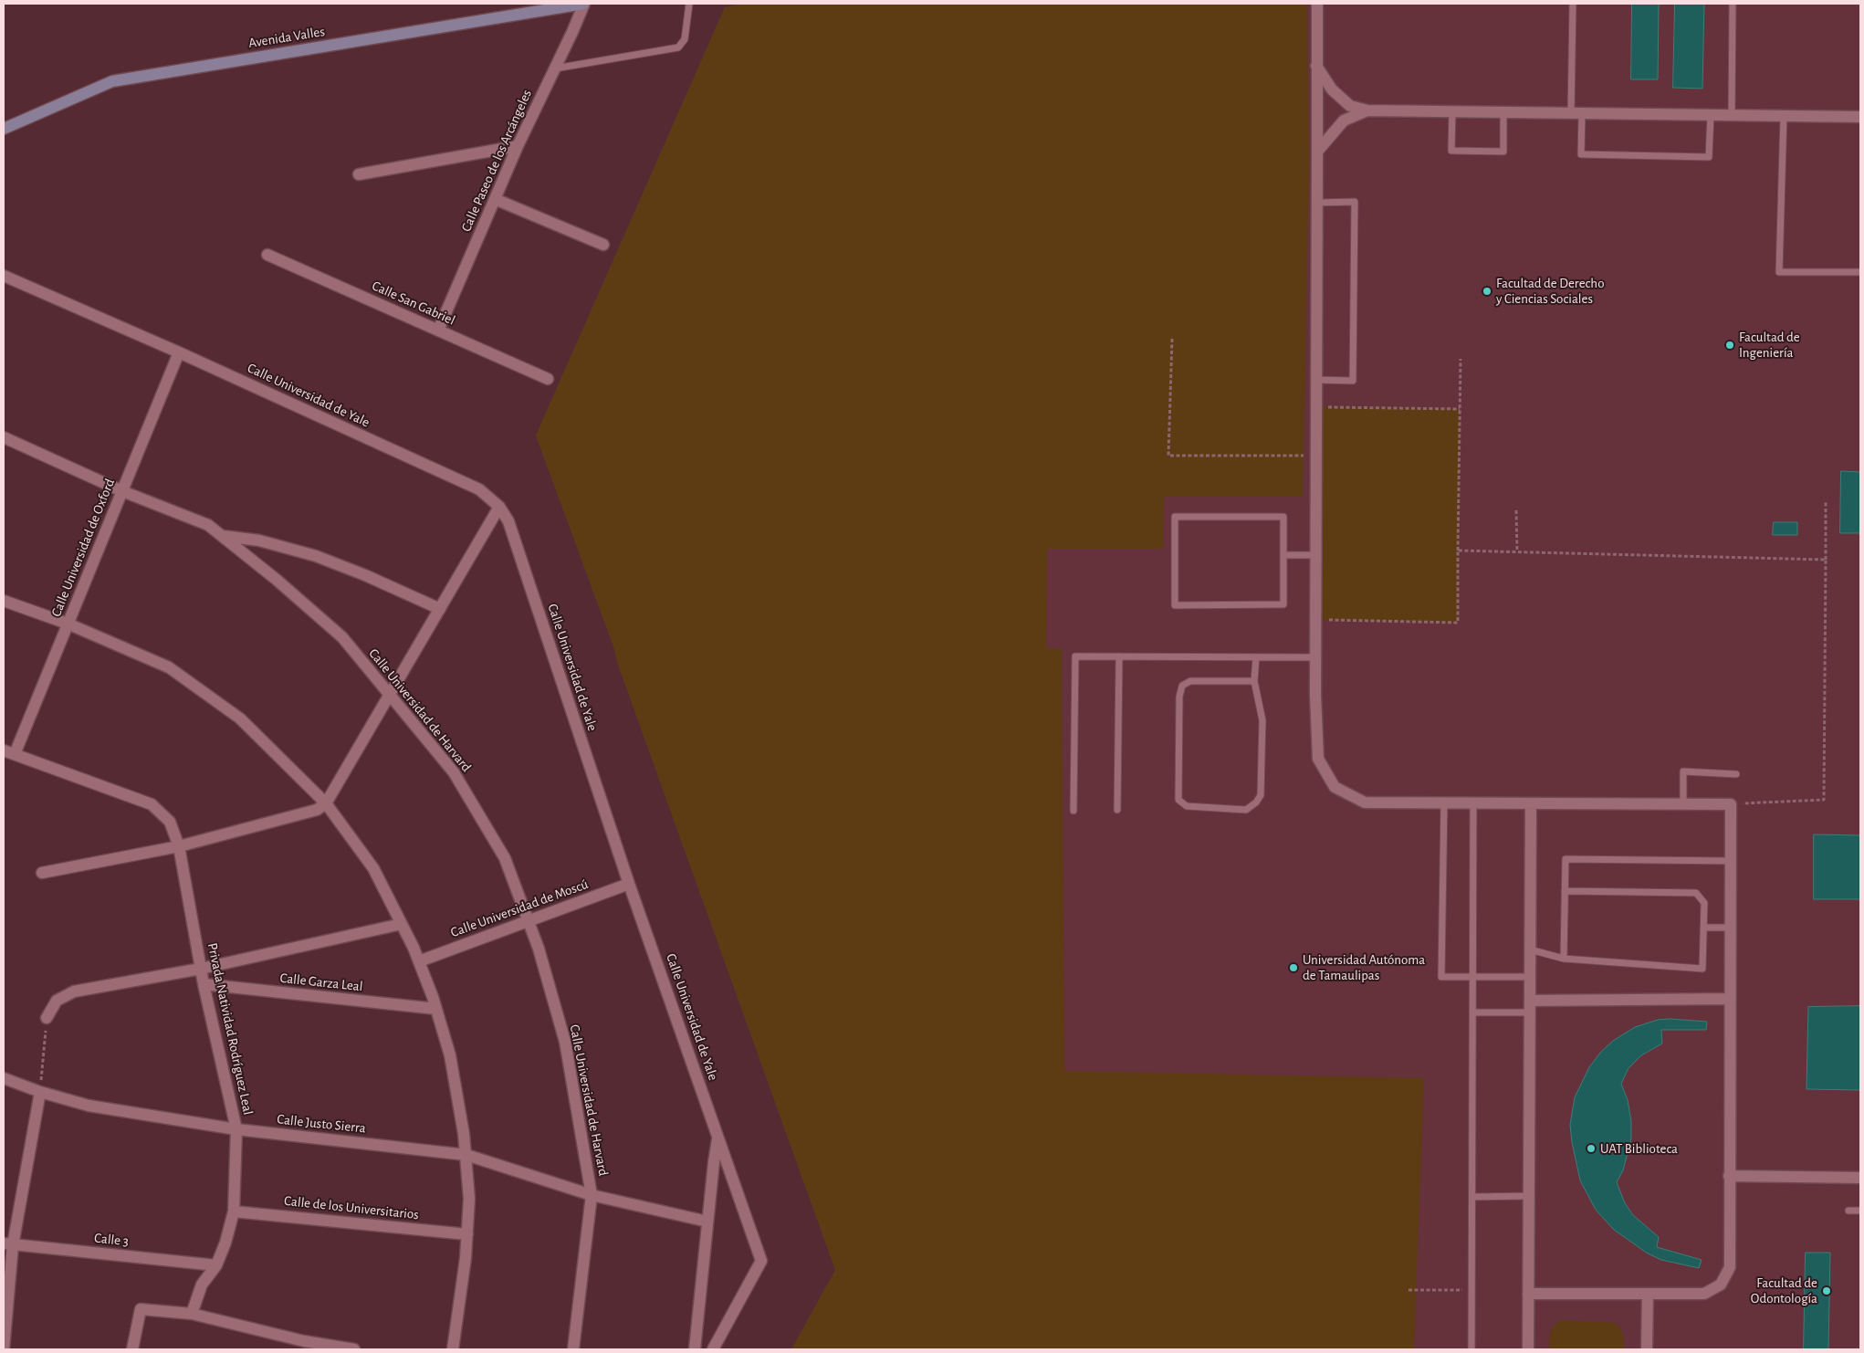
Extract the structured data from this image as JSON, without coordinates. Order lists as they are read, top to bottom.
{
  "streets": {
    "main road": ["Avenida Valles"],
    "street": [
      "Calle Paseo de los Arcángeles",
      "Calle San Gabriel",
      "Calle Universidad de Yale",
      "Calle Universidad de Oxford",
      "Calle Universidad de Harvard",
      "Calle Universidad de Moscú",
      "Calle Garza Leal",
      "Privada Natividad Rodríguez Leal",
      "Calle Justo Sierra",
      "Calle de los Universitarios",
      "Calle 3"
    ]
  },
  "crossings": [
    ["Avenida Valles", "Calle Paseo de los Arcángeles"],
    ["Calle Paseo de los Arcángeles", "Calle San Gabriel"],
    ["Calle Universidad de Yale", "Calle Universidad de Oxford"],
    ["Calle Universidad de Yale", "Calle Universidad de Moscú"],
    ["Calle Universidad de Oxford", "Calle Universidad de Harvard"],
    ["Calle Universidad de Oxford", "Privada Natividad Rodríguez Leal"],
    ["Calle Universidad de Harvard", "Calle Universidad de Moscú"],
    ["Calle Universidad de Harvard", "Calle Justo Sierra"],
    ["Calle Garza Leal", "Privada Natividad Rodríguez Leal"],
    ["Privada Natividad Rodríguez Leal", "Calle Justo Sierra"],
    ["Privada Natividad Rodríguez Leal", "Calle de los Universitarios"],
    ["Privada Natividad Rodríguez Leal", "Calle 3"]
  ],
  "places": [
    "Facultad de Derecho y Ciencias Sociales",
    "Facultad de Ingeniería",
    "Universidad Autónoma de Tamaulipas",
    "UAT Biblioteca",
    "Facultad de Odontología"
  ]
}
